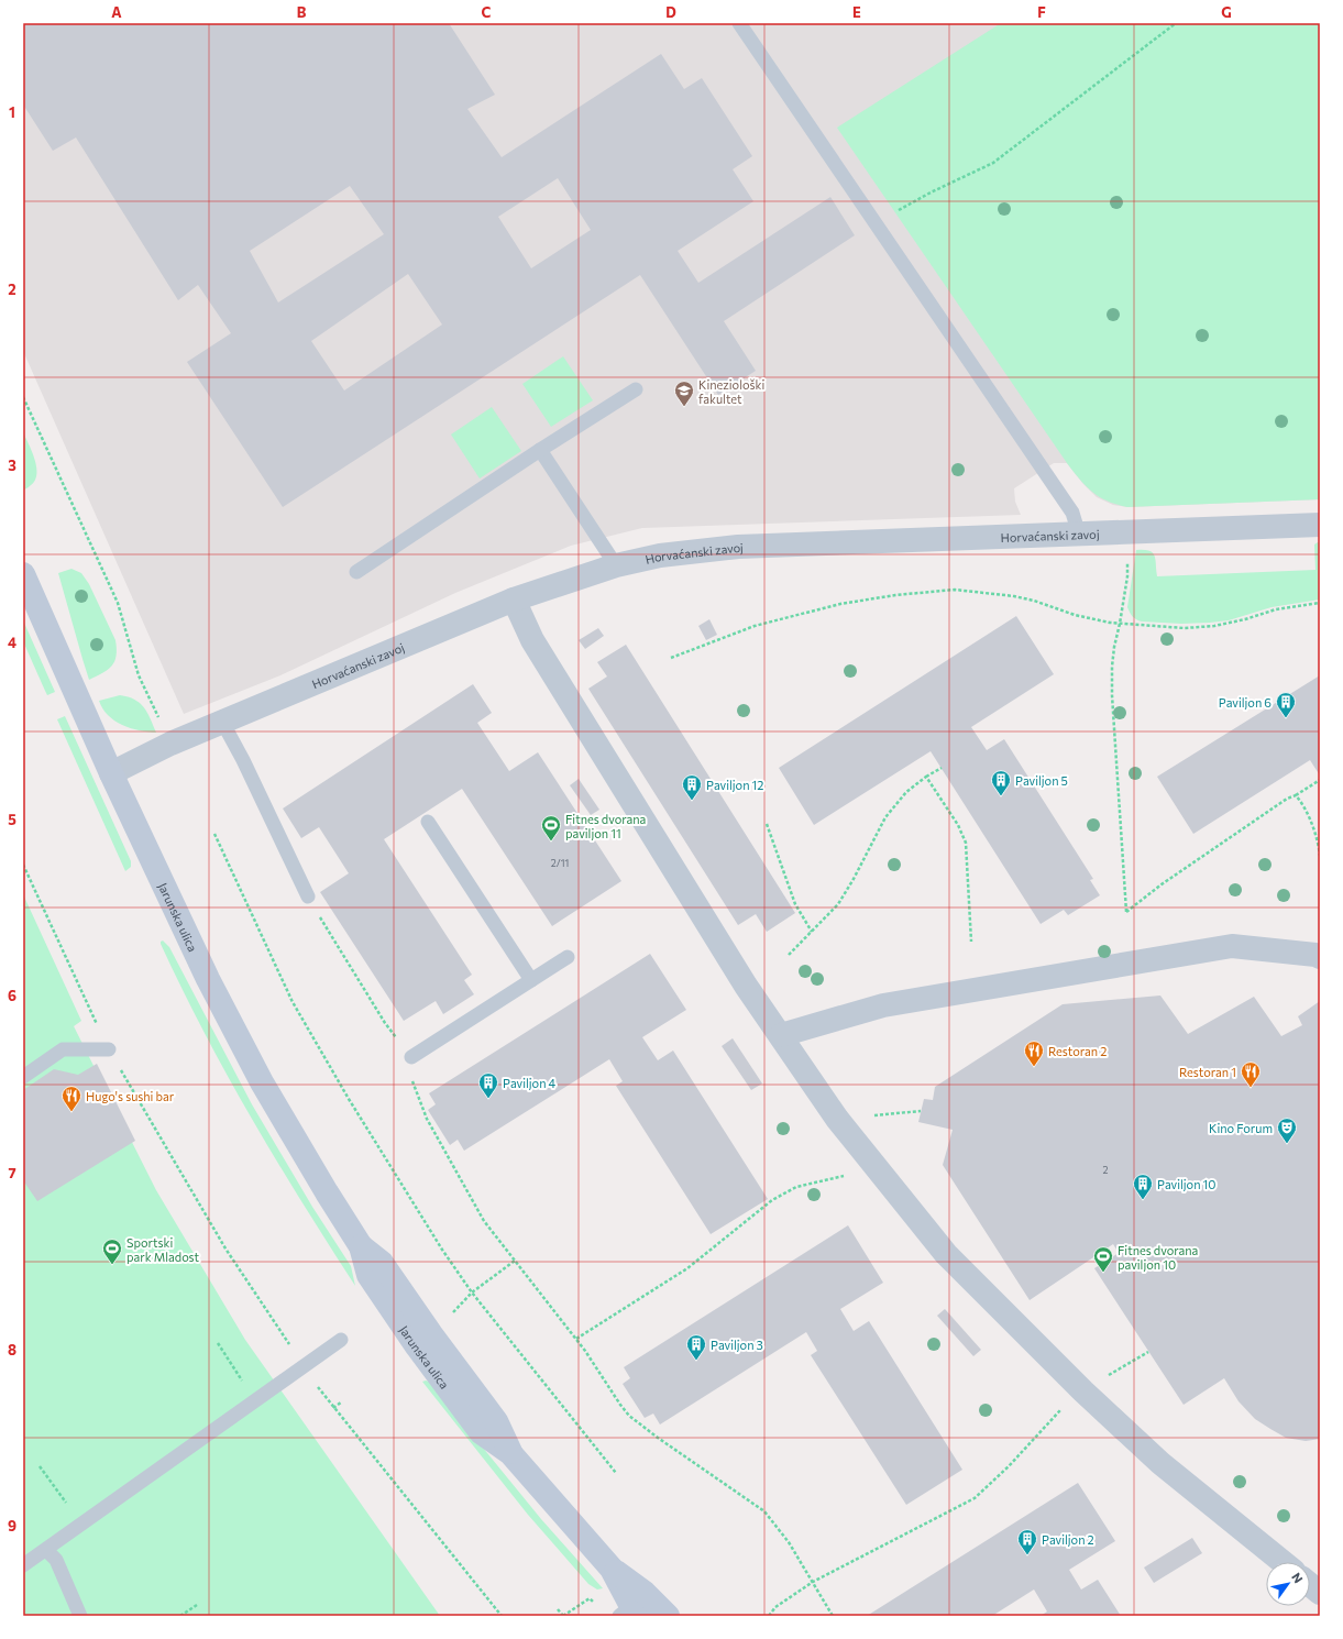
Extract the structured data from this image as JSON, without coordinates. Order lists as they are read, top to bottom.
{
  "streets": {
    "street": ["Horvaćanski zavoj", "Jarunska ulica"]
  },
  "crossings": [
    ["Horvaćanski zavoj", "Jarunska ulica"]
  ],
  "places": {
    "school or university": ["Kineziološki fakultet"],
    "building": [
      "Paviljon 6",
      "Paviljon 5",
      "Paviljon 12",
      "Paviljon 4",
      "Paviljon 10",
      "Paviljon 3",
      "Paviljon 2"
    ],
    "sports": ["Fitnes dvorana paviljon 11", "Sportski park Mladost", "Fitnes dvorana paviljon 10"],
    "restaurant": ["Restoran 2", "Restoran 1", "Hugo's sushi bar"],
    "theatre": ["Kino Forum"]
  },
  "house_numbers": ["2/11", "2"],
  "north": "top right",
  "grid": {
    "columns": [
      "A",
      "B",
      "C",
      "D",
      "E",
      "F",
      "G"
    ],
    "rows": [
      "1",
      "2",
      "3",
      "4",
      "5",
      "6",
      "7",
      "8",
      "9"
    ]
  }
}
